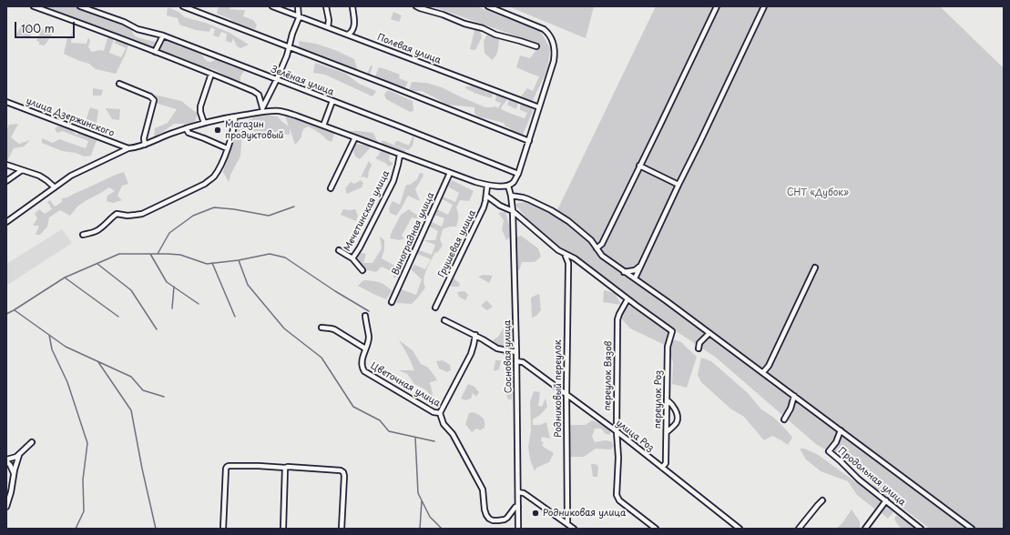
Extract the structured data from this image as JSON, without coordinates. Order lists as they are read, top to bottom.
{
  "streets": {
    "street": [
      "Полевая улица",
      "Зелёная улица",
      "улица Дзержинского",
      "Мечетинская улица",
      "Виноградная улица",
      "Грушевая улица",
      "Сосновая улица",
      "переулок Вязов",
      "Цветочная улица",
      "Родниковый переулок",
      "переулок Роз",
      "улица Роз",
      "Продольная улица"
    ]
  },
  "crossings": [
    ["Сосновая улица", "улица Роз"],
    ["переулок Вязов", "переулок Роз"],
    ["переулок Вязов", "улица Роз"],
    ["Родниковый переулок", "улица Роз"],
    ["переулок Роз", "улица Роз"]
  ],
  "parks": ["СНТ «Дубок»"],
  "places": ["Магазин продуктовый", "Родниковая улица"],
  "scale_bar": "100 m"
}
